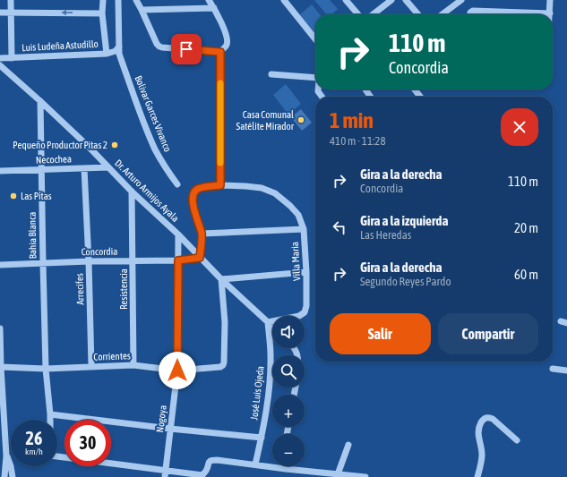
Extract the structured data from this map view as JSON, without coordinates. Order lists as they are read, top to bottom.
{
  "streets": {
    "street": [
      "Luis Ludeña Astudillo",
      "Bolivar Garces Vivanco",
      "Necochea",
      "Dr. Arturo Armijos Ayala",
      "Bahia Blanca",
      "Concordia",
      "Villa Maria",
      "Arrecifes",
      "Resistencia",
      "Corrientes",
      "José Luis Ojeda",
      "Nogoya"
    ]
  },
  "crossings": [
    ["Luis Ludeña Astudillo", "Bolivar Garces Vivanco"],
    ["Necochea", "Dr. Arturo Armijos Ayala"],
    ["Necochea", "Bahia Blanca"],
    ["Necochea", "Arrecifes"],
    ["Dr. Arturo Armijos Ayala", "Bahia Blanca"],
    ["Dr. Arturo Armijos Ayala", "Concordia"],
    ["Dr. Arturo Armijos Ayala", "Villa Maria"],
    ["Dr. Arturo Armijos Ayala", "Resistencia"],
    ["Dr. Arturo Armijos Ayala", "Corrientes"],
    ["Dr. Arturo Armijos Ayala", "José Luis Ojeda"],
    ["Dr. Arturo Armijos Ayala", "Nogoya"],
    ["Bahia Blanca", "Concordia"],
    ["Bahia Blanca", "Corrientes"],
    ["Bahia Blanca", "Nogoya"],
    ["Concordia", "Arrecifes"],
    ["Concordia", "Resistencia"],
    ["Concordia", "Nogoya"],
    ["Villa Maria", "José Luis Ojeda"],
    ["Arrecifes", "Corrientes"],
    ["Resistencia", "Corrientes"],
    ["Corrientes", "Nogoya"]
  ],
  "places": ["Casa Comunal Satélite Mirador", "Pequeño Productor Pitas 2", "Las Pitas"],
  "page": {
    "turn": ["110 m", "Concordia"],
    "heading": ["1 min", "410 m · 11:28"],
    "list": [
      {
        "name": "Gira a la derecha",
        "note": "Concordia",
        "value": "110 m"
      },
      {
        "name": "Gira a la izquierda",
        "note": "Las Heredas",
        "value": "20 m"
      },
      {
        "name": "Gira a la derecha",
        "note": "Segundo Reyes Pardo",
        "value": "60 m"
      }
    ],
    "buttons": ["Salir", "Compartir"],
    "map_buttons": ["+", "−"],
    "speed": "26 km/h",
    "limit": "30"
  }
}
